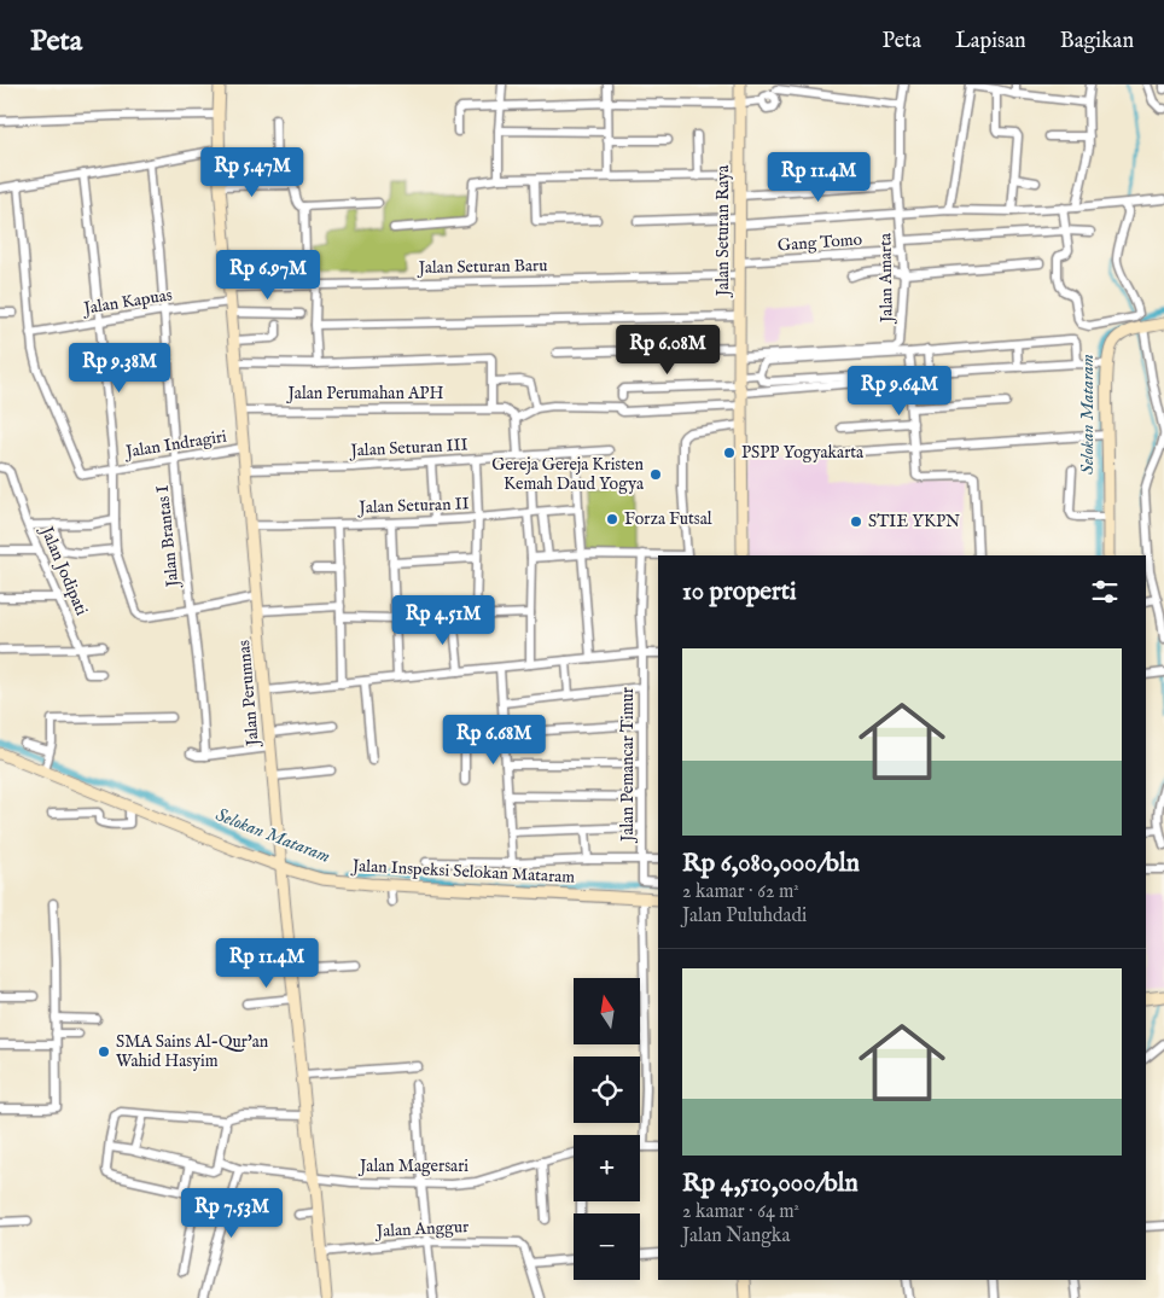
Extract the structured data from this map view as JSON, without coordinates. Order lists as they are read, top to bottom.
{
  "streets": {
    "main road": ["Jalan Seturan Raya", "Jalan Perumnas", "Jalan Inspeksi Selokan Mataram"],
    "street": [
      "Gang Tomo",
      "Jalan Seturan Baru",
      "Jalan Amarta",
      "Jalan Kapuas",
      "Jalan Perumahan APH",
      "Jalan Indragiri",
      "Jalan Seturan III",
      "Jalan Seturan II",
      "Jalan Brantas I",
      "Jalan Jodipati",
      "Jalan Pemancar Timur",
      "Jalan Magersari",
      "Jalan Anggur"
    ]
  },
  "crossings": [
    ["Jalan Seturan Raya", "Gang Tomo"],
    ["Jalan Seturan Raya", "Jalan Seturan Baru"],
    ["Jalan Seturan Raya", "Jalan Amarta"],
    ["Gang Tomo", "Jalan Amarta"],
    ["Jalan Seturan Baru", "Jalan Perumnas"],
    ["Jalan Kapuas", "Jalan Indragiri"],
    ["Jalan Kapuas", "Jalan Brantas I"],
    ["Jalan Kapuas", "Jalan Perumnas"],
    ["Jalan Perumahan APH", "Jalan Perumnas"],
    ["Jalan Indragiri", "Jalan Brantas I"],
    ["Jalan Indragiri", "Jalan Perumnas"],
    ["Jalan Seturan III", "Jalan Perumnas"],
    ["Jalan Seturan II", "Jalan Perumnas"],
    ["Jalan Perumnas", "Jalan Inspeksi Selokan Mataram"],
    ["Jalan Perumnas", "Jalan Magersari"],
    ["Jalan Perumnas", "Jalan Anggur"]
  ],
  "water": ["Selokan Mataram"],
  "places": [
    "PSPP Yogyakarta",
    "Gereja Gereja Kristen Kemah Daud Yogya",
    "Forza Futsal",
    "STIE YKPN",
    "SMA Sains Al-Qur'an Wahid Hasyim"
  ],
  "north": "top",
  "page": {
    "header": "Peta",
    "nav": ["Peta", "Lapisan", "Bagikan"],
    "price": [
      "Rp 5.47M",
      "Rp 11.4M",
      "Rp 6.97M",
      "Rp 6.08M",
      "Rp 9.38M",
      "Rp 9.64M",
      "Rp 4.51M",
      "Rp 6.68M",
      "Rp 11.4M",
      "Rp 7.53M"
    ],
    "heading": "10 properti",
    "list": [
      {
        "name": "Rp 6,080,000/bln",
        "note": "2 kamar · 62 m² · Jalan Puluhdadi"
      },
      {
        "name": "Rp 4,510,000/bln",
        "note": "2 kamar · 64 m² · Jalan Nangka"
      }
    ],
    "map_buttons": ["+", "−"]
  }
}
